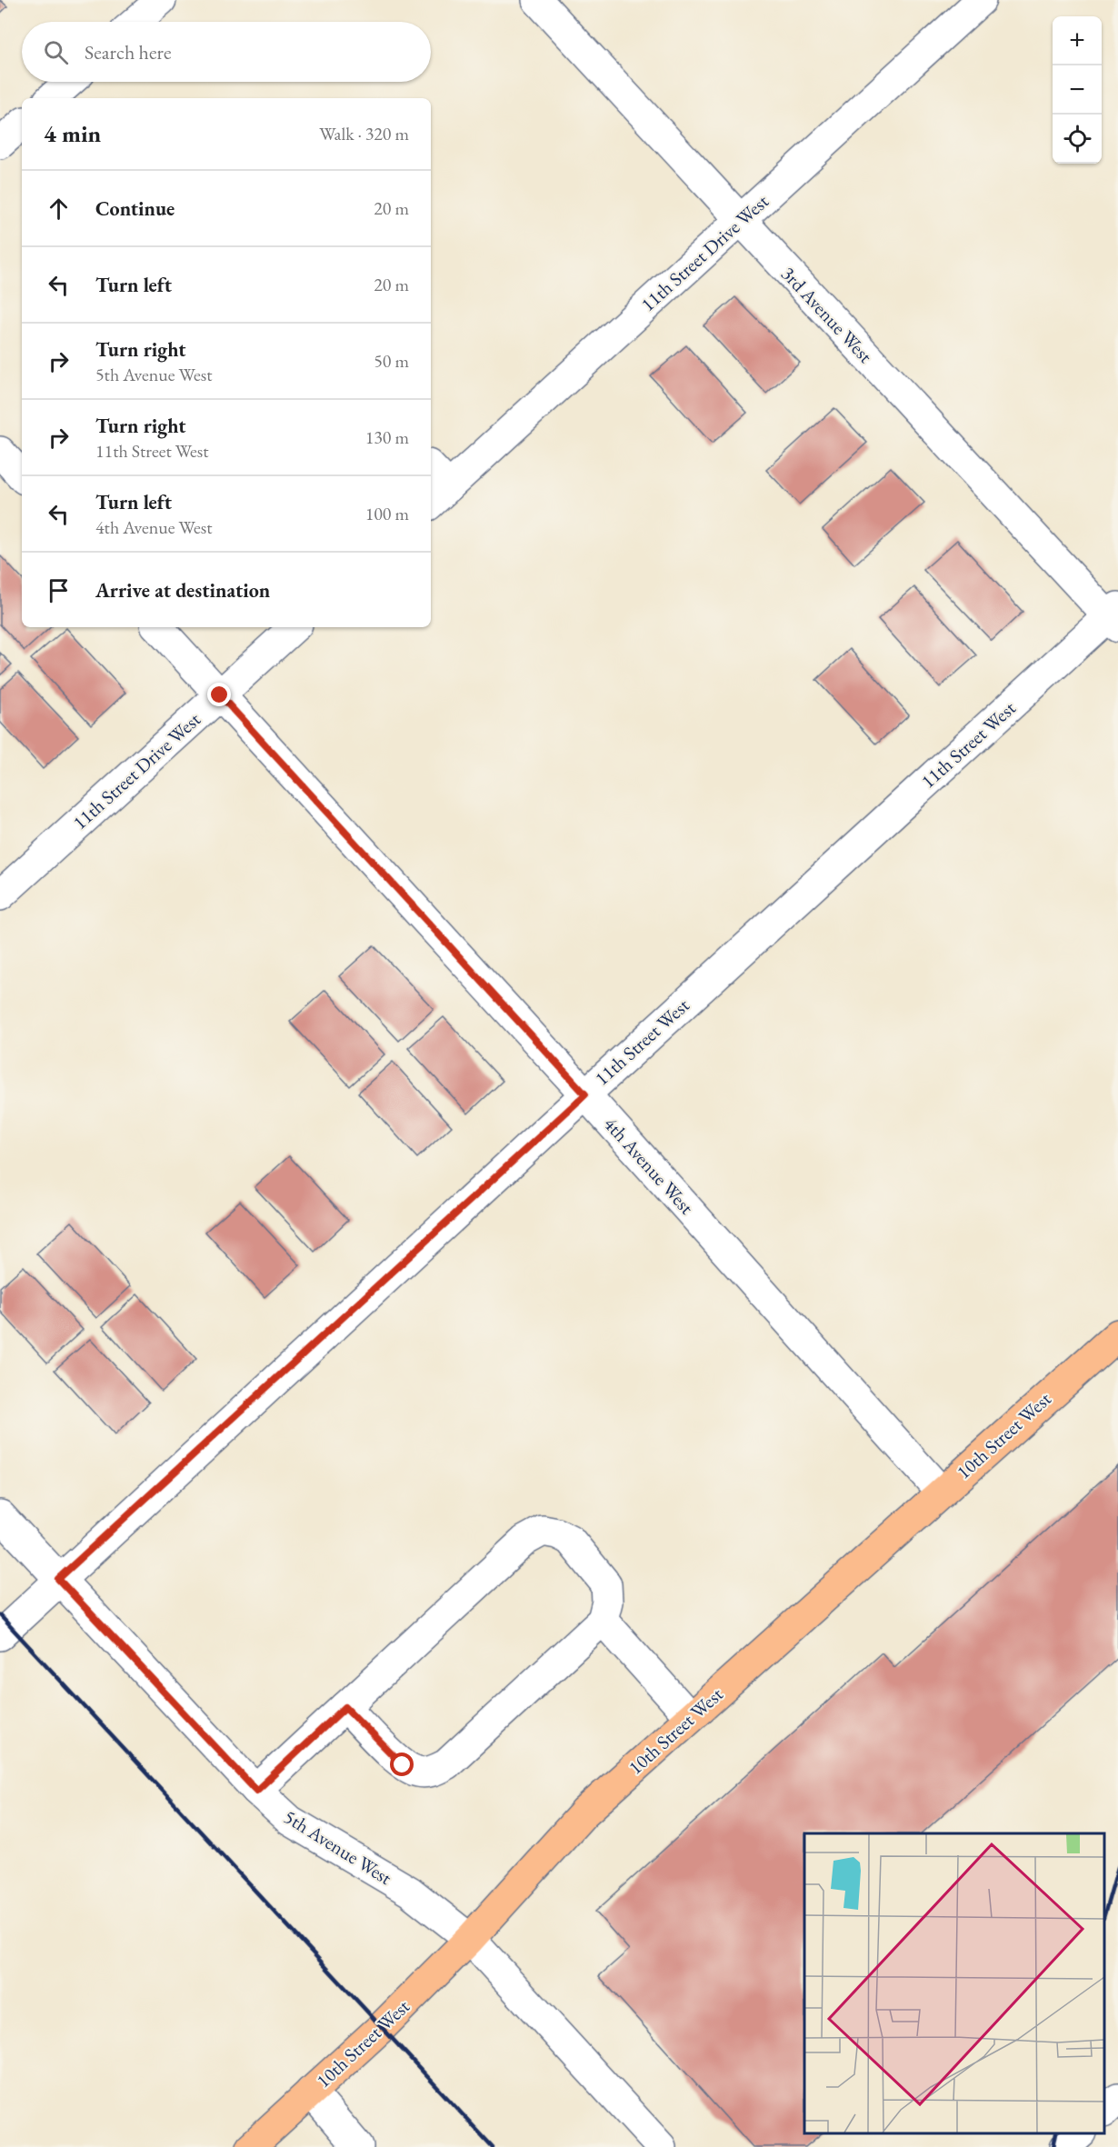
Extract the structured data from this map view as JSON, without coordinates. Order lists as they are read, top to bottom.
{
  "streets": {
    "main road": ["10th Street West"],
    "street": [
      "11th Street Drive West",
      "3rd Avenue West",
      "11th Street West",
      "4th Avenue West",
      "5th Avenue West"
    ]
  },
  "crossings": [
    ["11th Street Drive West", "3rd Avenue West"],
    ["11th Street Drive West", "4th Avenue West"],
    ["3rd Avenue West", "11th Street West"],
    ["11th Street West", "4th Avenue West"],
    ["11th Street West", "5th Avenue West"],
    ["4th Avenue West", "10th Street West"],
    ["10th Street West", "5th Avenue West"]
  ],
  "page": {
    "map_buttons": ["+", "−"],
    "search": "Search here",
    "heading": ["4 min", "Walk · 320 m"],
    "list": [
      ["Continue", "20 m"],
      ["Turn left", "20 m"],
      ["Turn right", "5th Avenue West", "50 m"],
      ["Turn right", "11th Street West", "130 m"],
      ["Turn left", "4th Avenue West", "100 m"],
      "Arrive at destination"
    ]
  }
}
